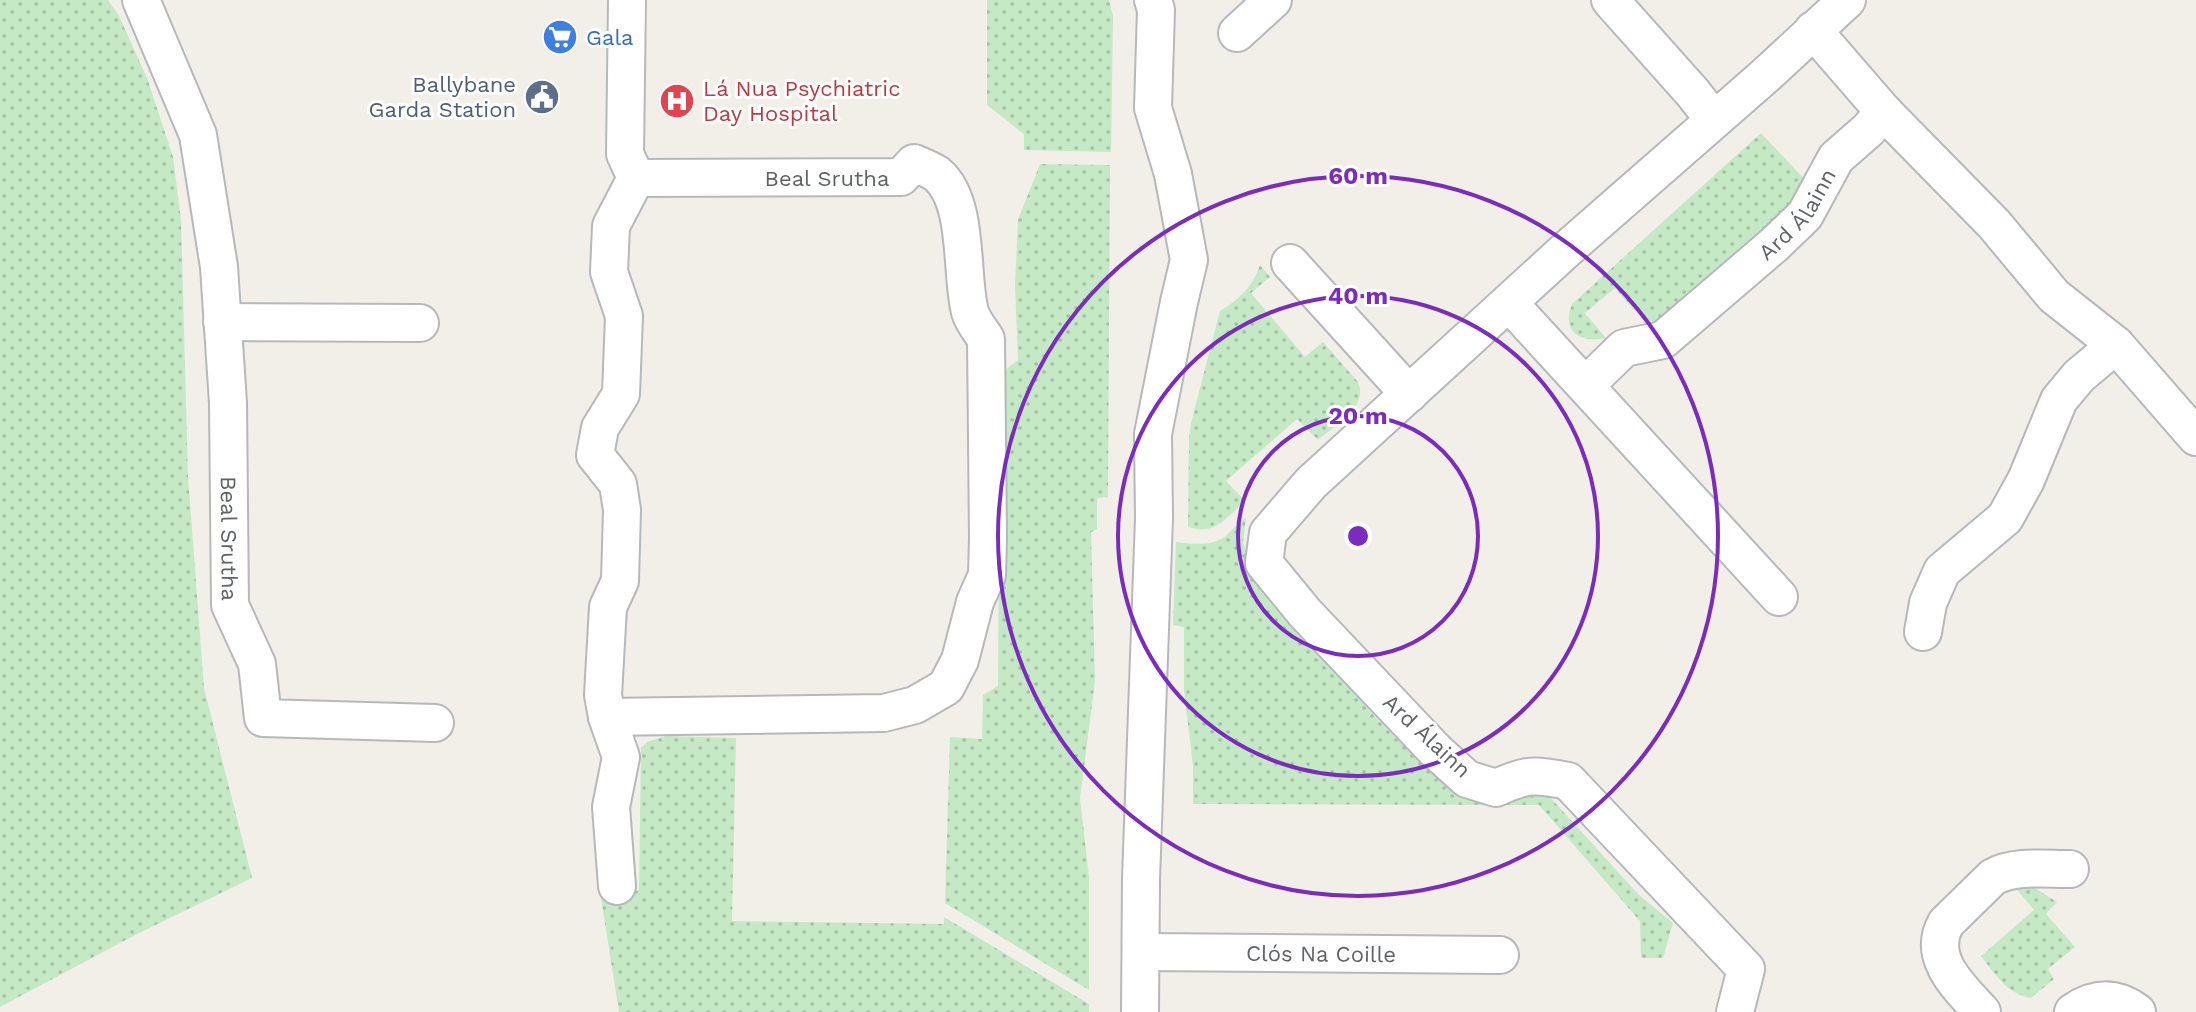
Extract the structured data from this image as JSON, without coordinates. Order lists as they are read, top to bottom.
{
  "streets": {
    "street": ["Beal Srutha", "Ard Álainn", "Clós Na Coille"]
  },
  "places": {
    "supermarket": ["Gala"],
    "public building": ["Ballybane Garda Station"],
    "hospital": ["Lá Nua Psychiatric Day Hospital"]
  },
  "rings": ["60 m", "40 m", "20 m"]
}
